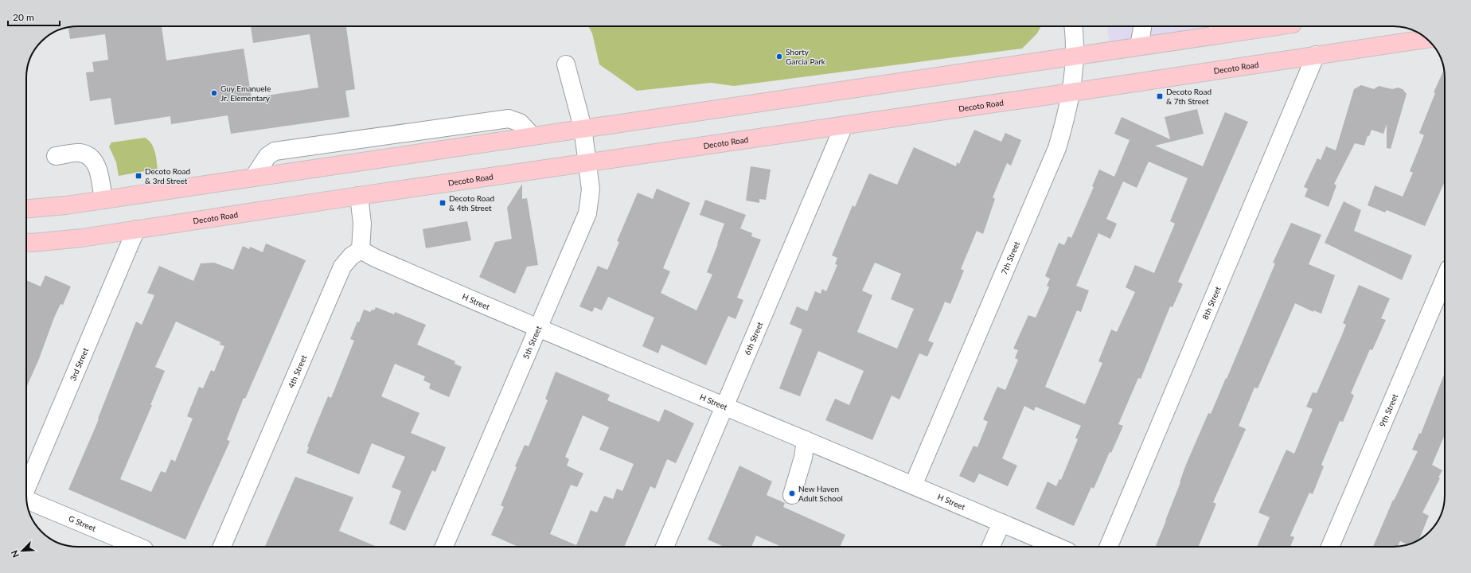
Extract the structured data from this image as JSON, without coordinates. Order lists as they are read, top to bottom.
{
  "streets": {
    "main road": ["Decoto Road"],
    "street": [
      "7th Street",
      "H Street",
      "8th Street",
      "6th Street",
      "5th Street",
      "3rd Street",
      "4th Street",
      "9th Street",
      "G Street"
    ]
  },
  "crossings": [
    ["Decoto Road", "7th Street"],
    ["Decoto Road", "8th Street"],
    ["Decoto Road", "6th Street"],
    ["Decoto Road", "5th Street"],
    ["Decoto Road", "3rd Street"],
    ["7th Street", "H Street"],
    ["H Street", "6th Street"],
    ["H Street", "5th Street"],
    ["H Street", "4th Street"]
  ],
  "places": {
    "other": ["Shorty Garcia Park", "Guy Emanuele Jr. Elementary", "New Haven Adult School"],
    "transit": ["Decoto Road & 7th Street", "Decoto Road & 3rd Street", "Decoto Road & 4th Street"]
  },
  "scale_bar": "20 m",
  "north": "bottom left"
}
